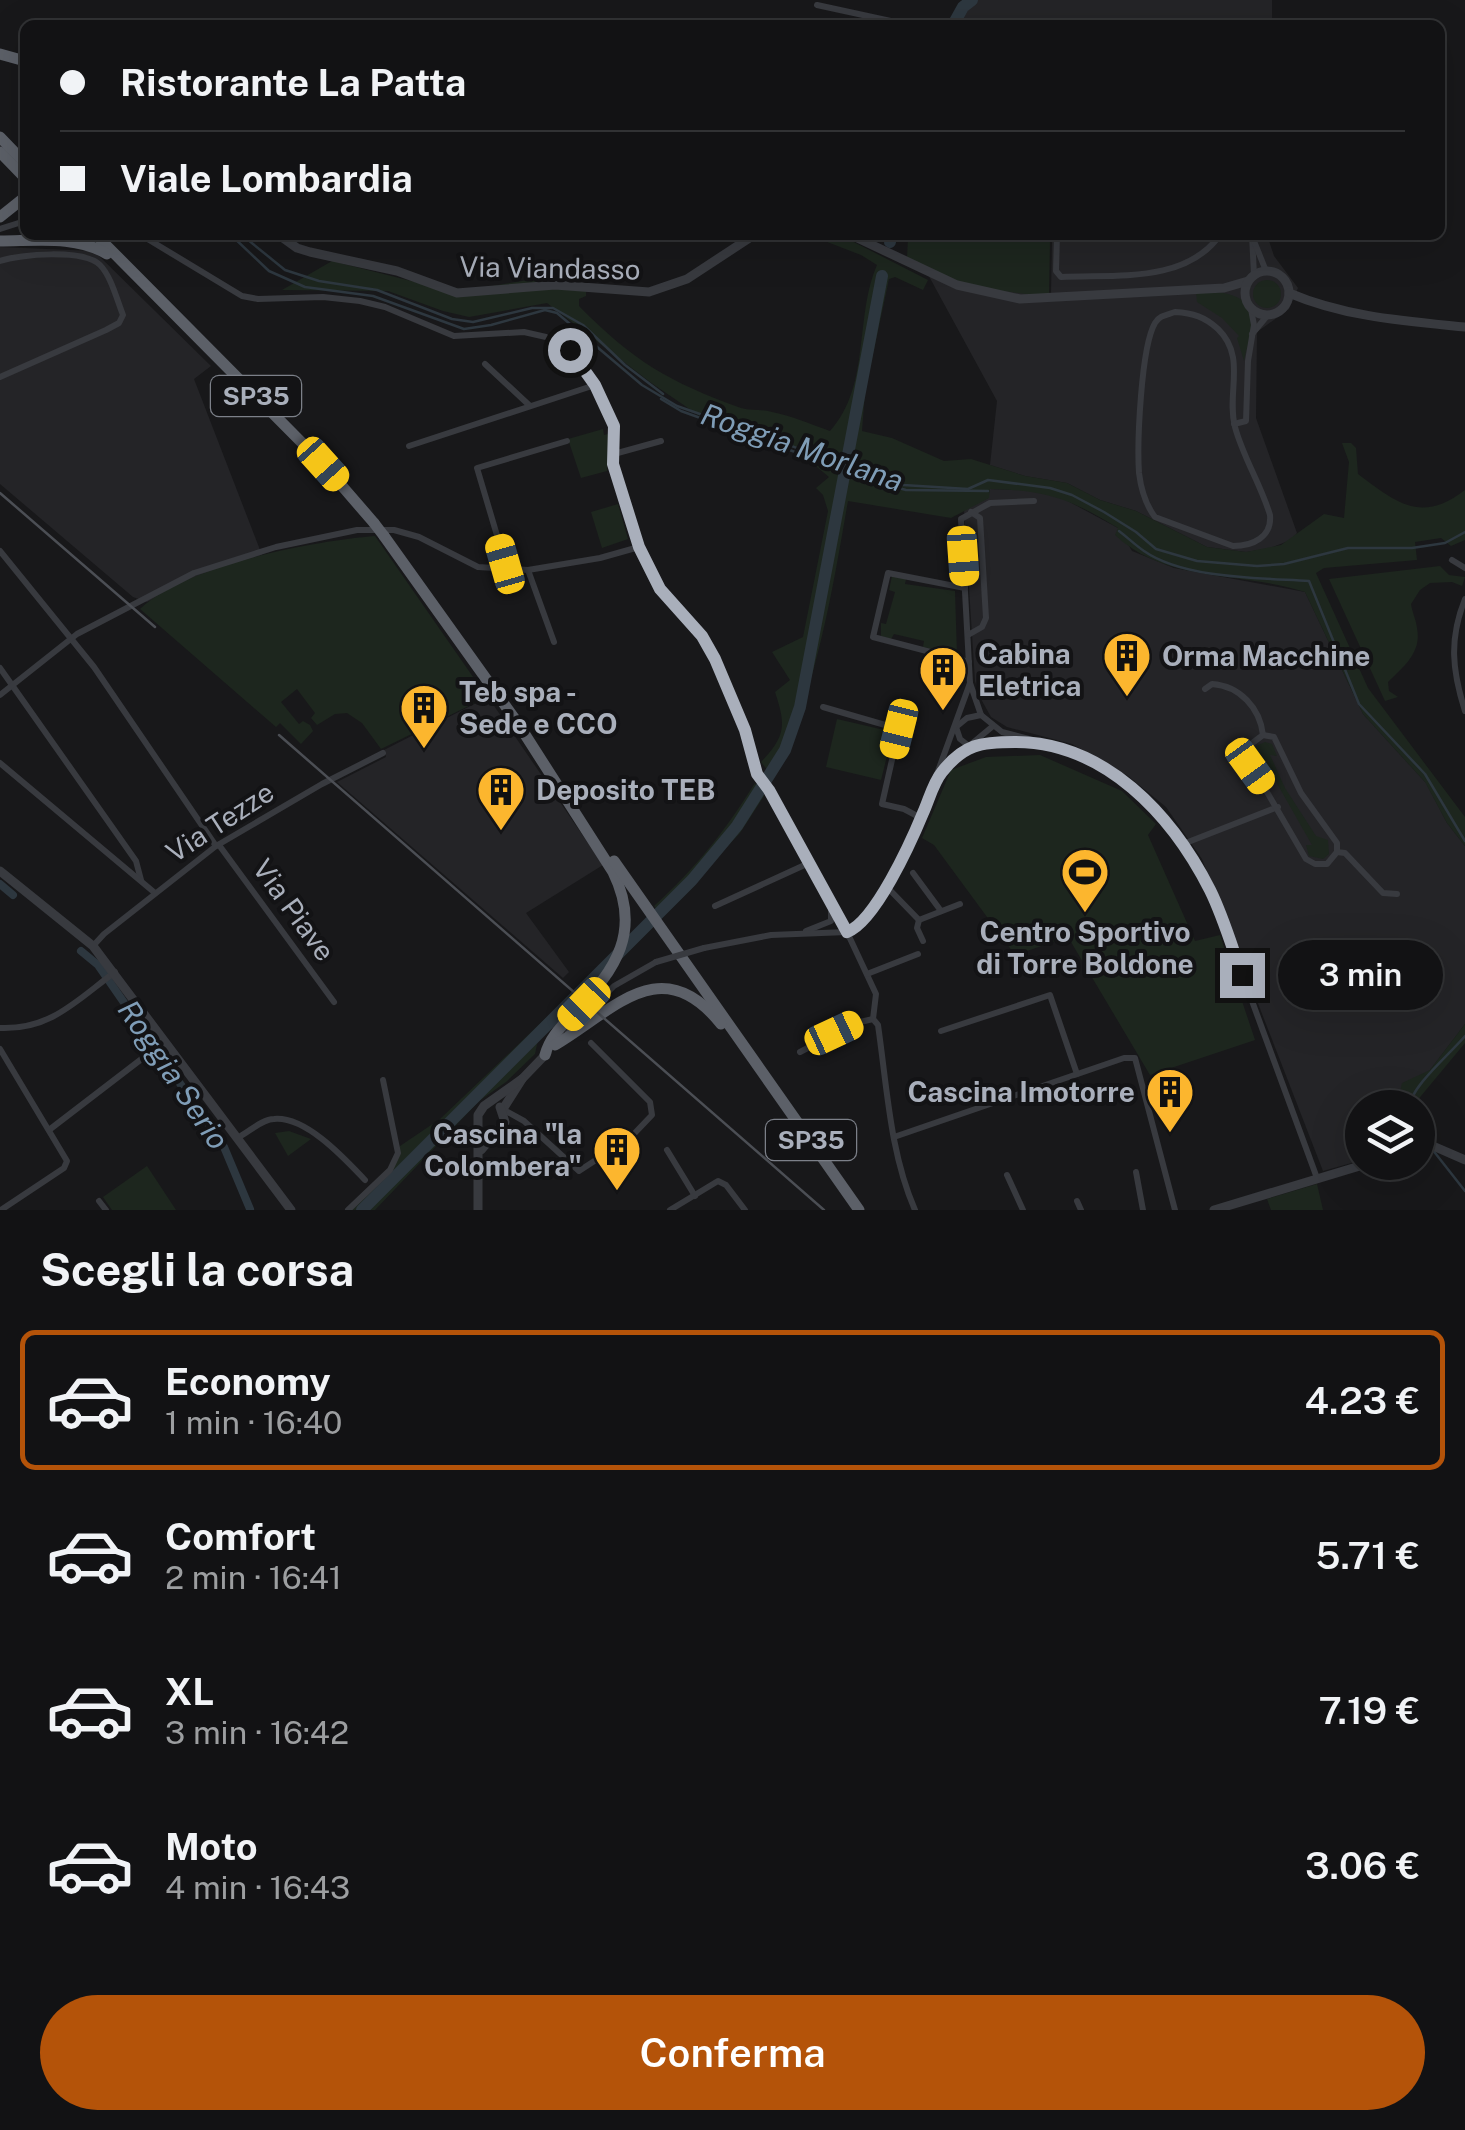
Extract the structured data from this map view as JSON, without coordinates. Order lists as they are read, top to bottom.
{
  "streets": {
    "highway": ["SP35"],
    "street": ["Via Viandasso", "Via Tezze", "Via Piave"]
  },
  "crossings": [
    ["Via Tezze", "Via Piave"]
  ],
  "water": ["Roggia Morlana", "Roggia Serio"],
  "places": {
    "building": [
      "Orma Macchine",
      "Cabina Eletrica",
      "Teb spa - Sede e CCO",
      "Deposito TEB",
      "Cascina Imotorre",
      "Cascina \"la Colombera\""
    ],
    "sports": ["Centro Sportivo di Torre Boldone"]
  },
  "page": {
    "banner": ["Ristorante La Patta", "Viale Lombardia"],
    "bubble": "3 min",
    "heading": "Scegli la corsa",
    "list": [
      {
        "name": "Economy",
        "note": "1 min · 16:40",
        "value": "4.23 €"
      },
      {
        "name": "Comfort",
        "note": "2 min · 16:41",
        "value": "5.71 €"
      },
      {
        "name": "XL",
        "note": "3 min · 16:42",
        "value": "7.19 €"
      },
      {
        "name": "Moto",
        "note": "4 min · 16:43",
        "value": "3.06 €"
      }
    ],
    "buttons": "Conferma"
  }
}
